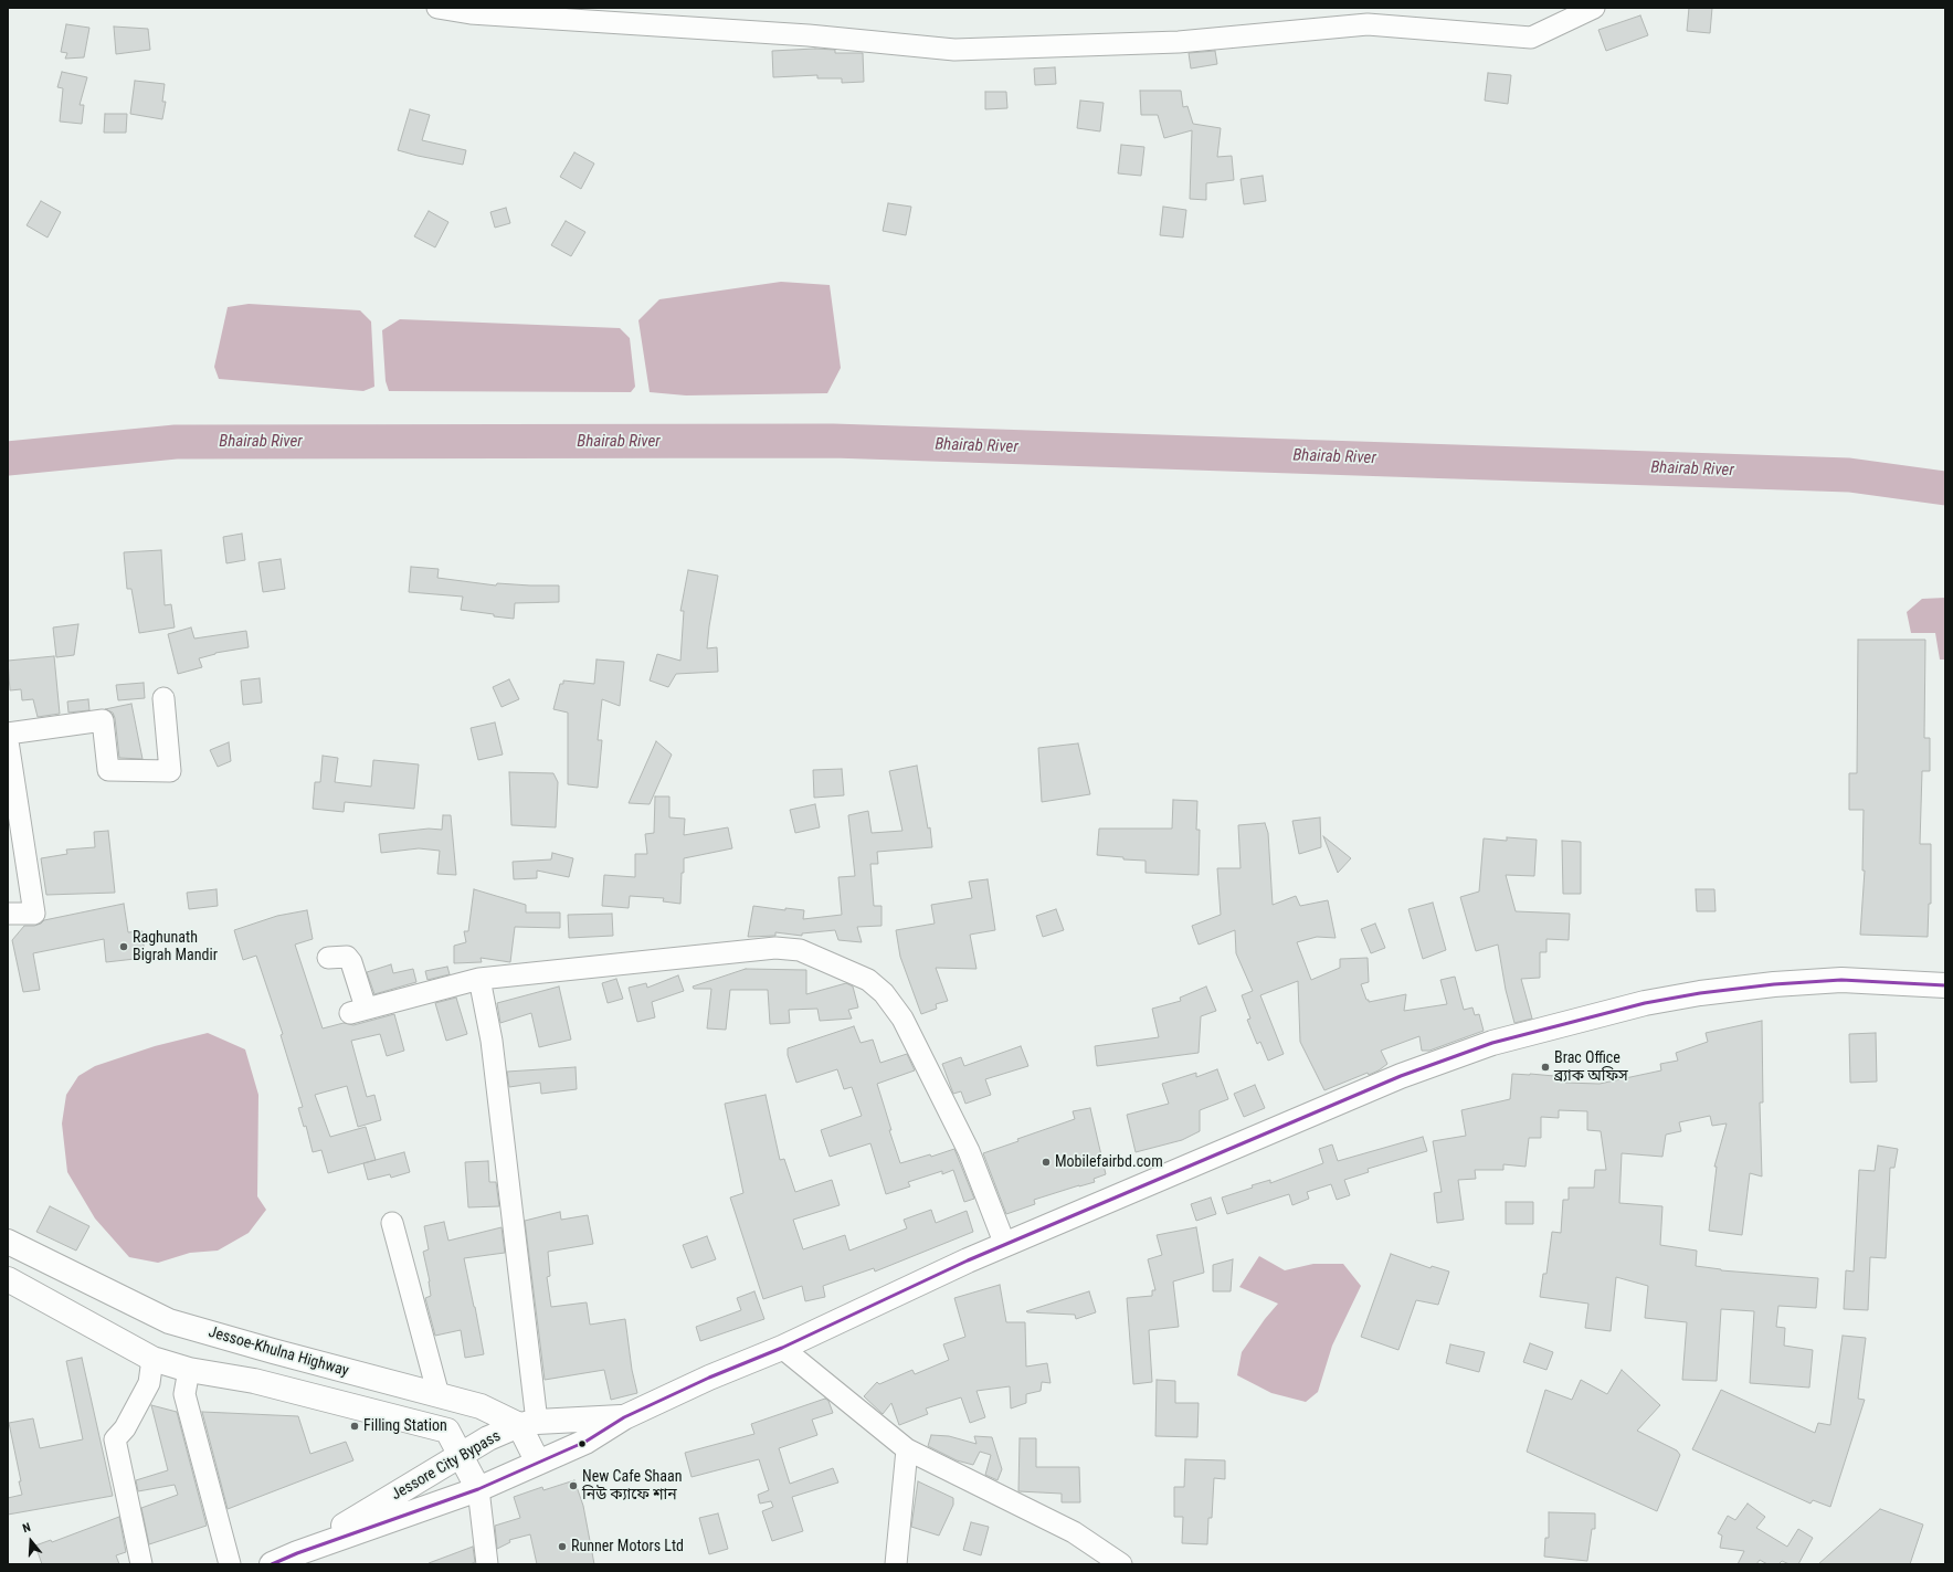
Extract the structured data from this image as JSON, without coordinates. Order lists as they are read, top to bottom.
{
  "streets": {
    "highway": ["Jessoe-Khulna Highway", "Jessore City Bypass"]
  },
  "crossings": [
    ["Jessoe-Khulna Highway", "Jessore City Bypass"]
  ],
  "water": ["Bhairab River"],
  "places": [
    "Raghunath Bigrah Mandir",
    "Brac Office ব্র্যাক অফিস",
    "Mobilefairbd.com",
    "Filling Station",
    "New Cafe Shaan নিউ ক্যাফে শান",
    "Runner Motors Ltd"
  ],
  "north": "top"
}
